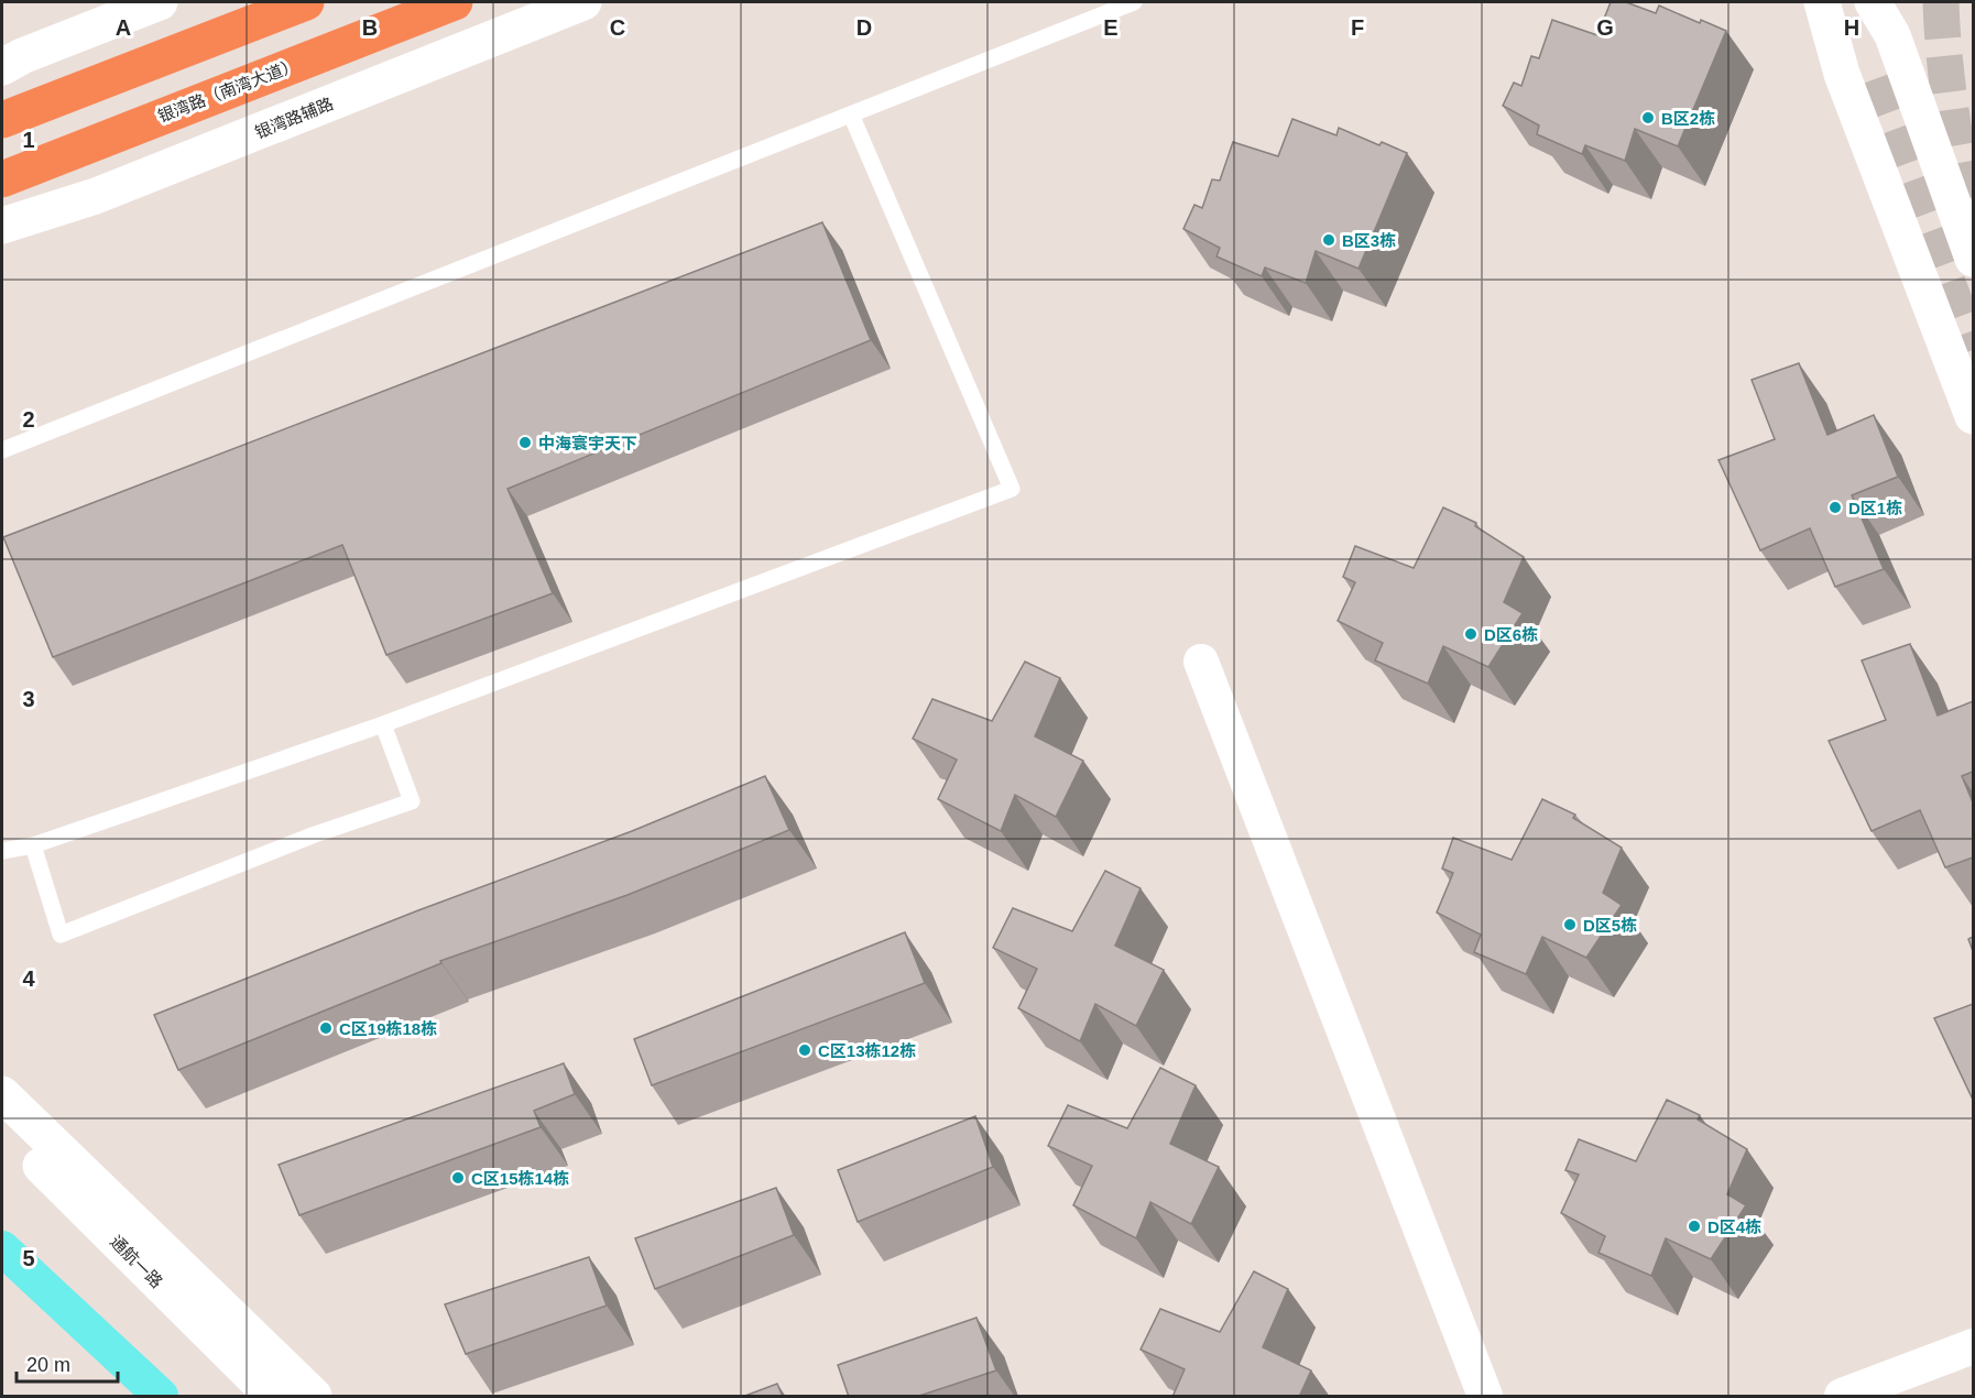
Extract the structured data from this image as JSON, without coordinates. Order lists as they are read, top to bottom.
{
  "streets": {
    "highway": ["银湾路（南湾大道）"],
    "main road": ["银湾路辅路", "通航一路"]
  },
  "places": [
    "B区2栋",
    "B区3栋",
    "中海寰宇天下",
    "D区1栋",
    "D区6栋",
    "D区5栋",
    "C区19栋18栋",
    "C区13栋12栋",
    "C区15栋14栋",
    "D区4栋"
  ],
  "scale_bar": "20 m",
  "grid": {
    "columns": [
      "A",
      "B",
      "C",
      "D",
      "E",
      "F",
      "G",
      "H"
    ],
    "rows": [
      "1",
      "2",
      "3",
      "4",
      "5"
    ]
  }
}
